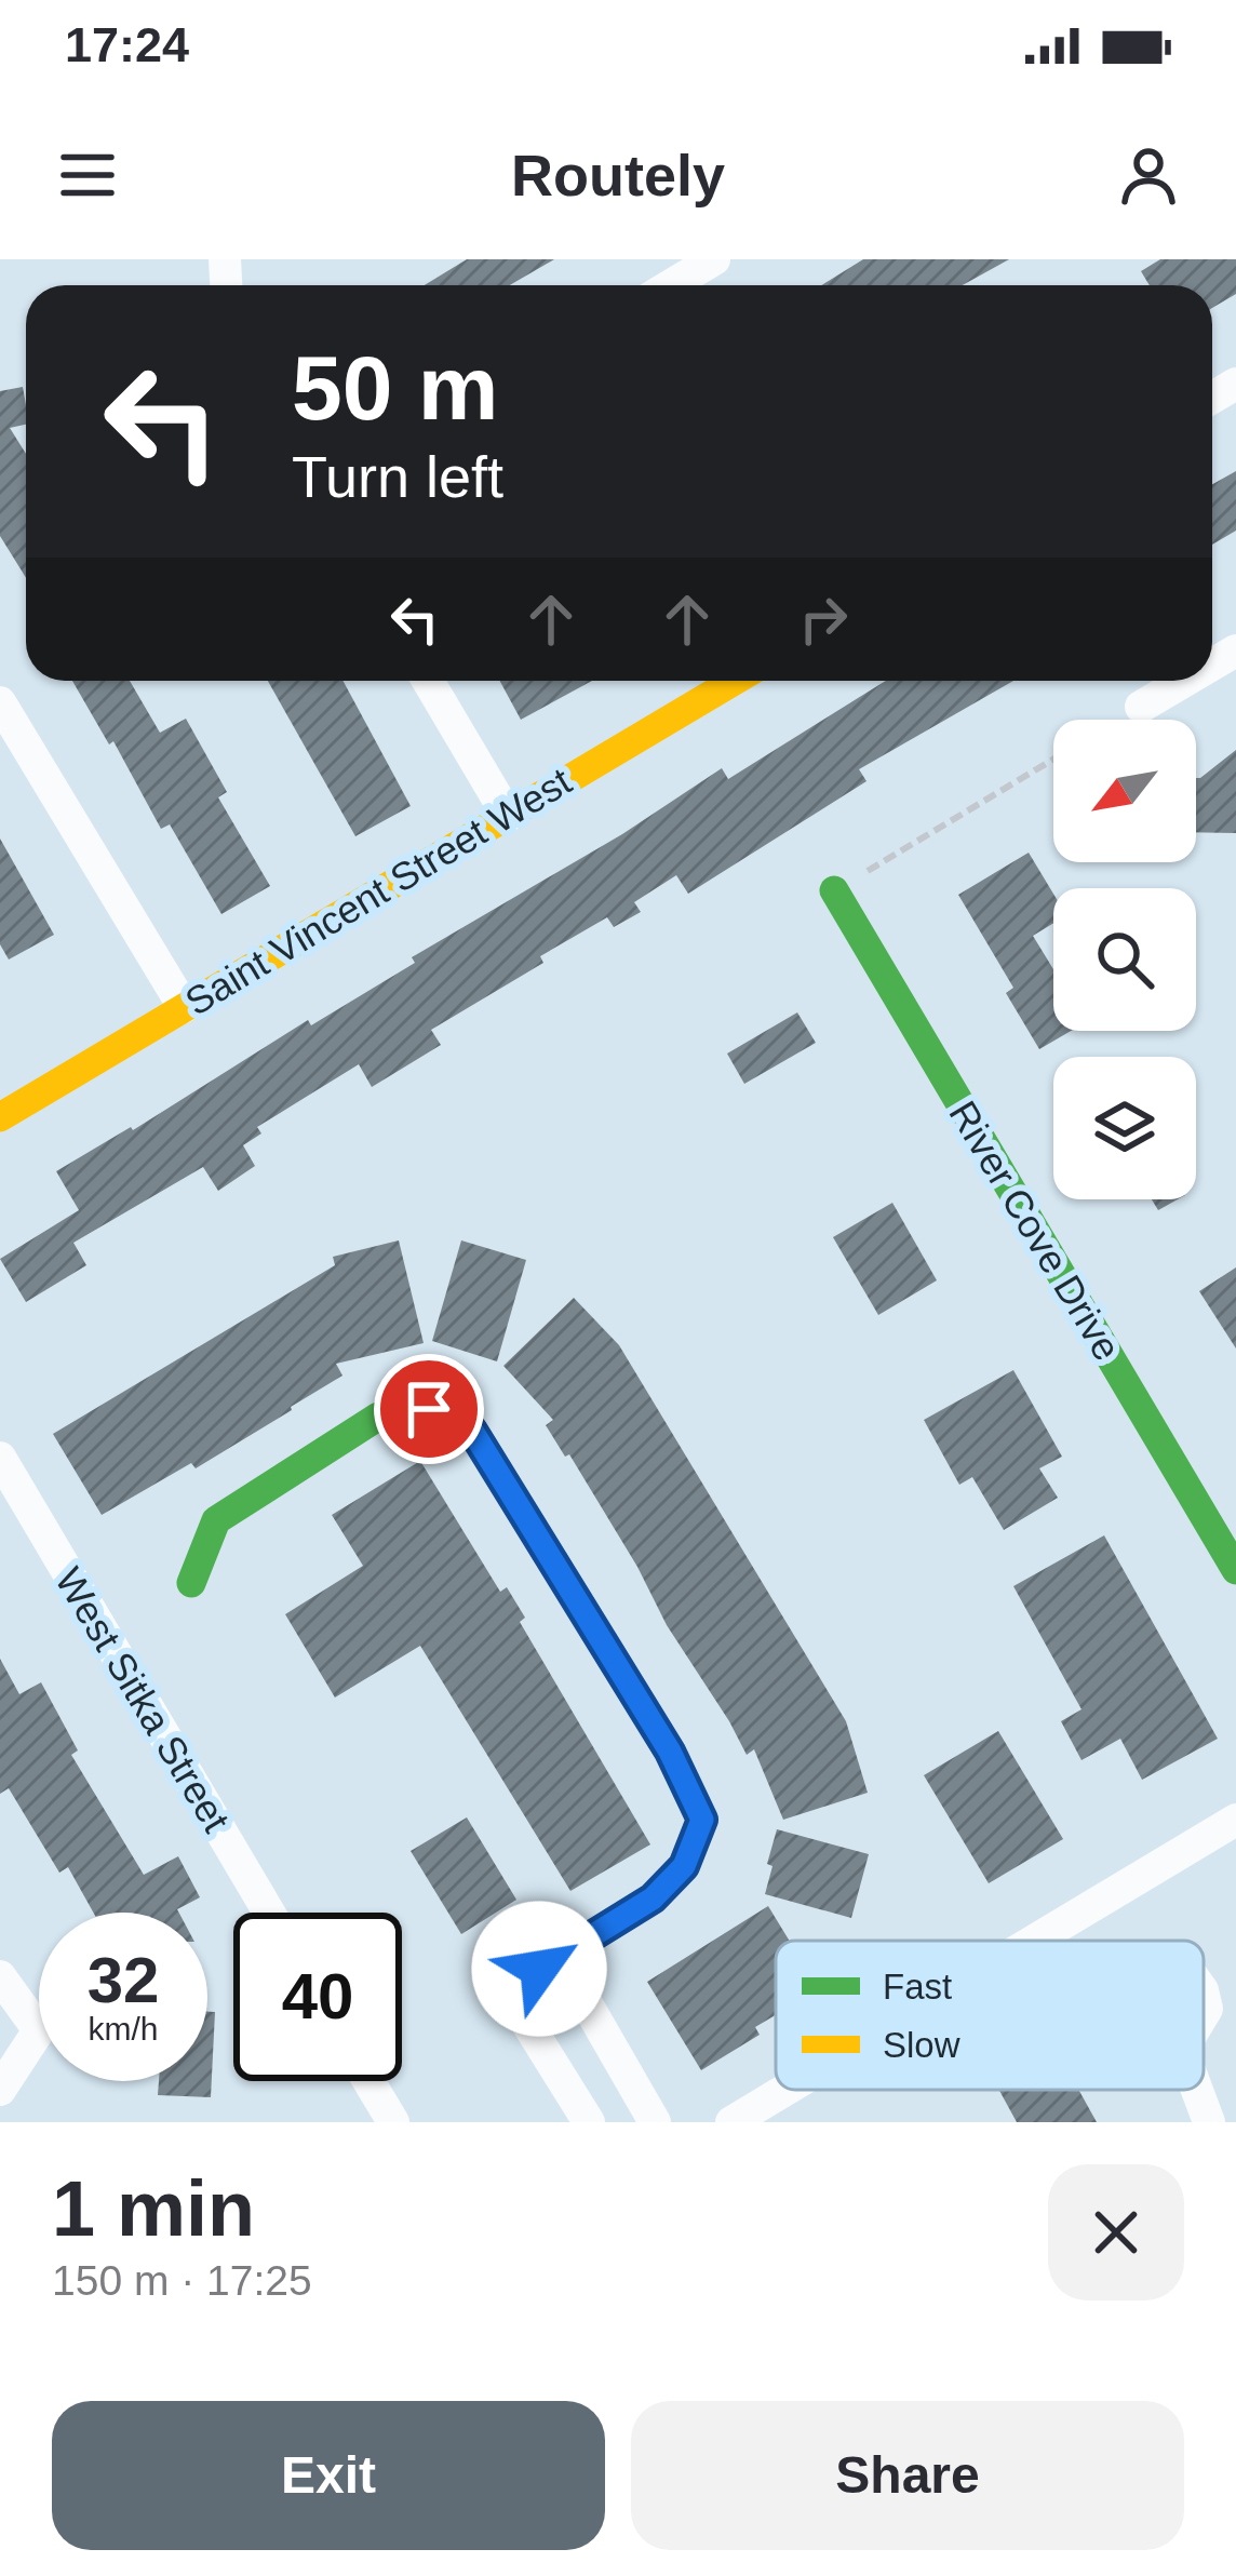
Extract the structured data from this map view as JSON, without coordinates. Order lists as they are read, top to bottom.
{
  "streets": {
    "street": ["Saint Vincent Street West", "River Cove Drive", "West Sitka Street"]
  },
  "legend": ["Fast", "Slow"],
  "north": "bottom left",
  "page": {
    "status": "17:24",
    "header": "Routely",
    "turn": ["50 m", "Turn left"],
    "speed": "32 km/h",
    "limit": "40",
    "heading": ["1 min", "150 m · 17:25"],
    "buttons": ["Exit", "Share"]
  }
}
